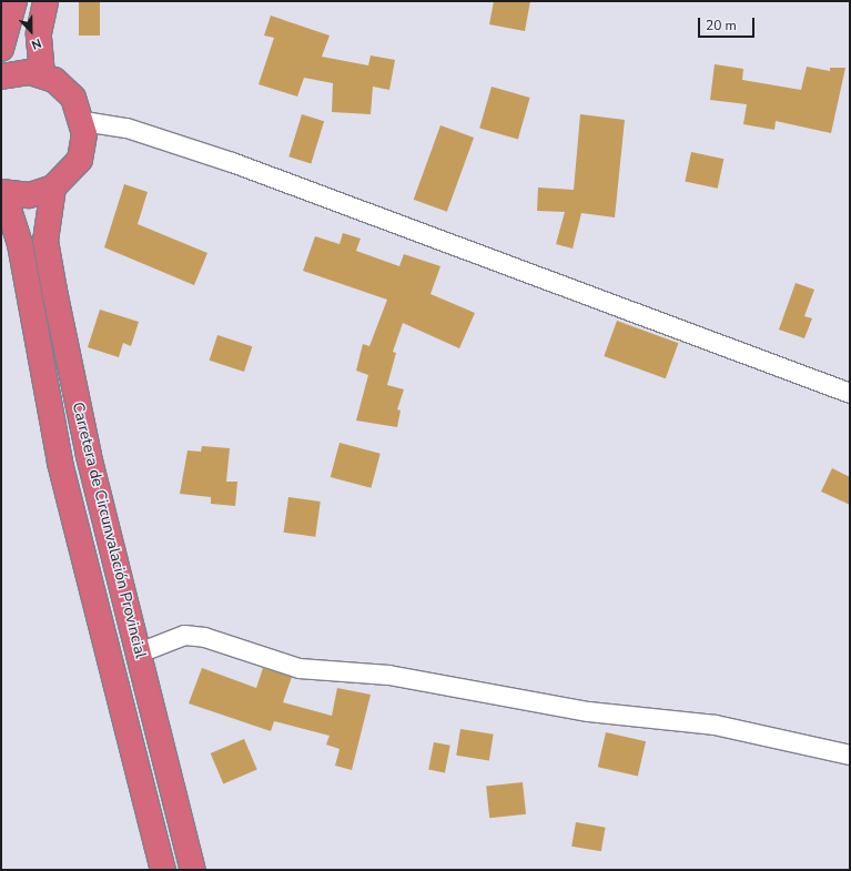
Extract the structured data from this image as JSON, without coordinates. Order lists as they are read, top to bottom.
{
  "streets": {
    "highway": ["Carretera de Circunvalación Provincial"]
  },
  "scale_bar": "20 m",
  "north": "bottom"
}
